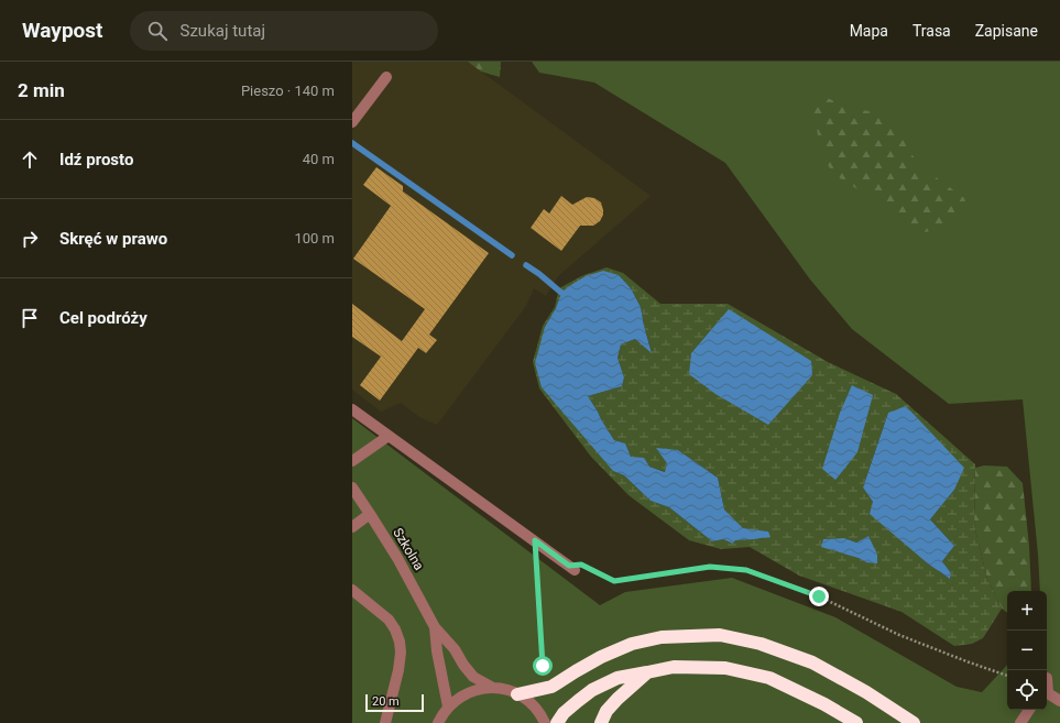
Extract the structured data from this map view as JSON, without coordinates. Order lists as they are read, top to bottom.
{
  "streets": {
    "street": ["Szkolna"]
  },
  "scale_bar": "20 m",
  "page": {
    "header": "Waypost",
    "search": "Szukaj tutaj",
    "nav": ["Mapa", "Trasa", "Zapisane"],
    "heading": ["2 min", "Pieszo · 140 m"],
    "list": [
      ["Idź prosto", "40 m"],
      ["Skręć w prawo", "100 m"],
      "Cel podróży"
    ],
    "map_buttons": ["+", "−"],
    "scale": "20 m"
  }
}
